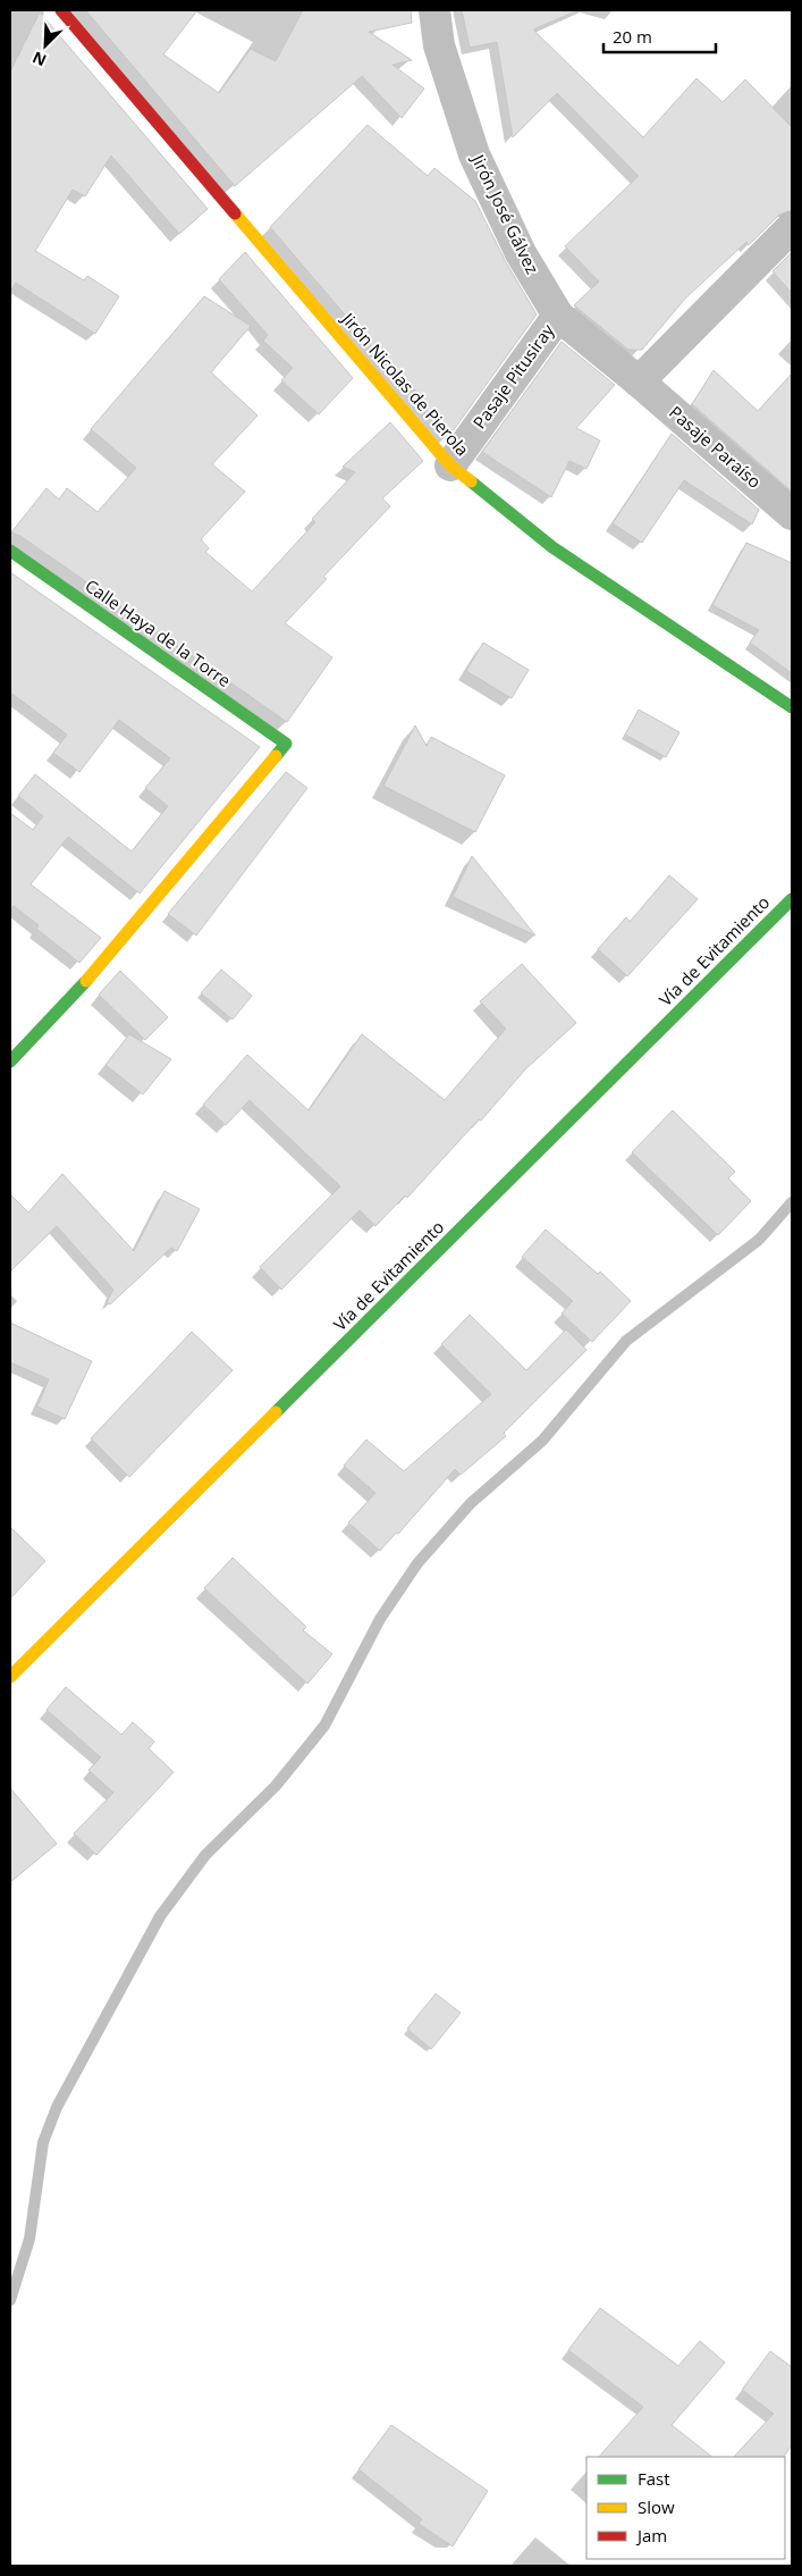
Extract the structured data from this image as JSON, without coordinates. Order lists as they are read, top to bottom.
{
  "streets": {
    "main road": ["Jirón Nicolas de Pierola", "Calle Haya de la Torre", "Vía de Evitamiento"],
    "street": ["Jirón José Gálvez", "Pasaje Pitusiray", "Pasaje Paraíso"]
  },
  "crossings": [
    ["Jirón José Gálvez", "Pasaje Pitusiray"],
    ["Jirón José Gálvez", "Pasaje Paraíso"],
    ["Pasaje Pitusiray", "Jirón Nicolas de Pierola"]
  ],
  "legend": ["Fast", "Slow", "Jam"],
  "scale_bar": "20 m",
  "north": "bottom left"
}
